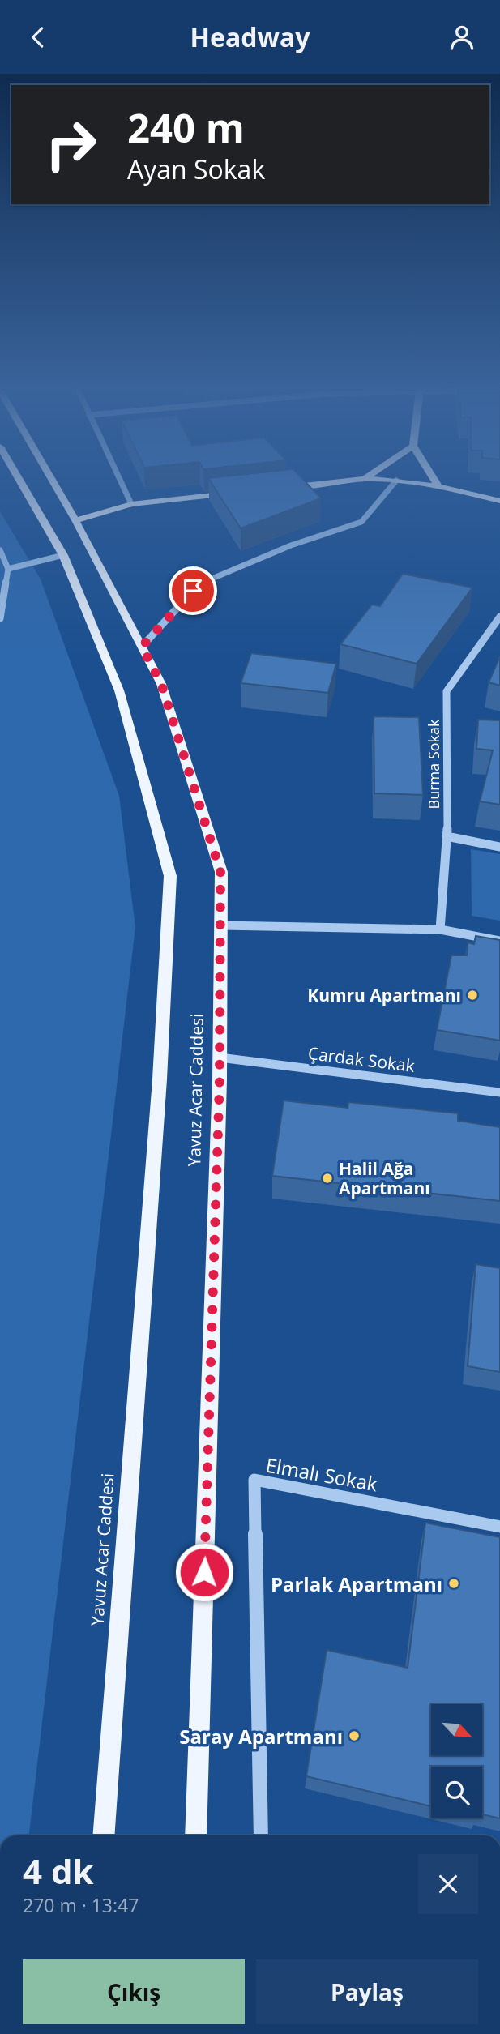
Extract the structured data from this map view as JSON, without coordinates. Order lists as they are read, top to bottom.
{
  "streets": {
    "main road": ["Yavuz Acar Caddesi"],
    "street": ["Burma Sokak", "Çardak Sokak", "Elmalı Sokak"]
  },
  "crossings": [
    ["Çardak Sokak", "Yavuz Acar Caddesi"]
  ],
  "places": [
    "Kumru Apartmanı",
    "Halil Ağa Apartmanı",
    "Parlak Apartmanı",
    "Saray Apartmanı"
  ],
  "north": "bottom right",
  "page": {
    "header": "Headway",
    "turn": ["240 m", "Ayan Sokak"],
    "heading": ["4 dk", "270 m · 13:47"],
    "buttons": ["Çıkış", "Paylaş"]
  }
}
